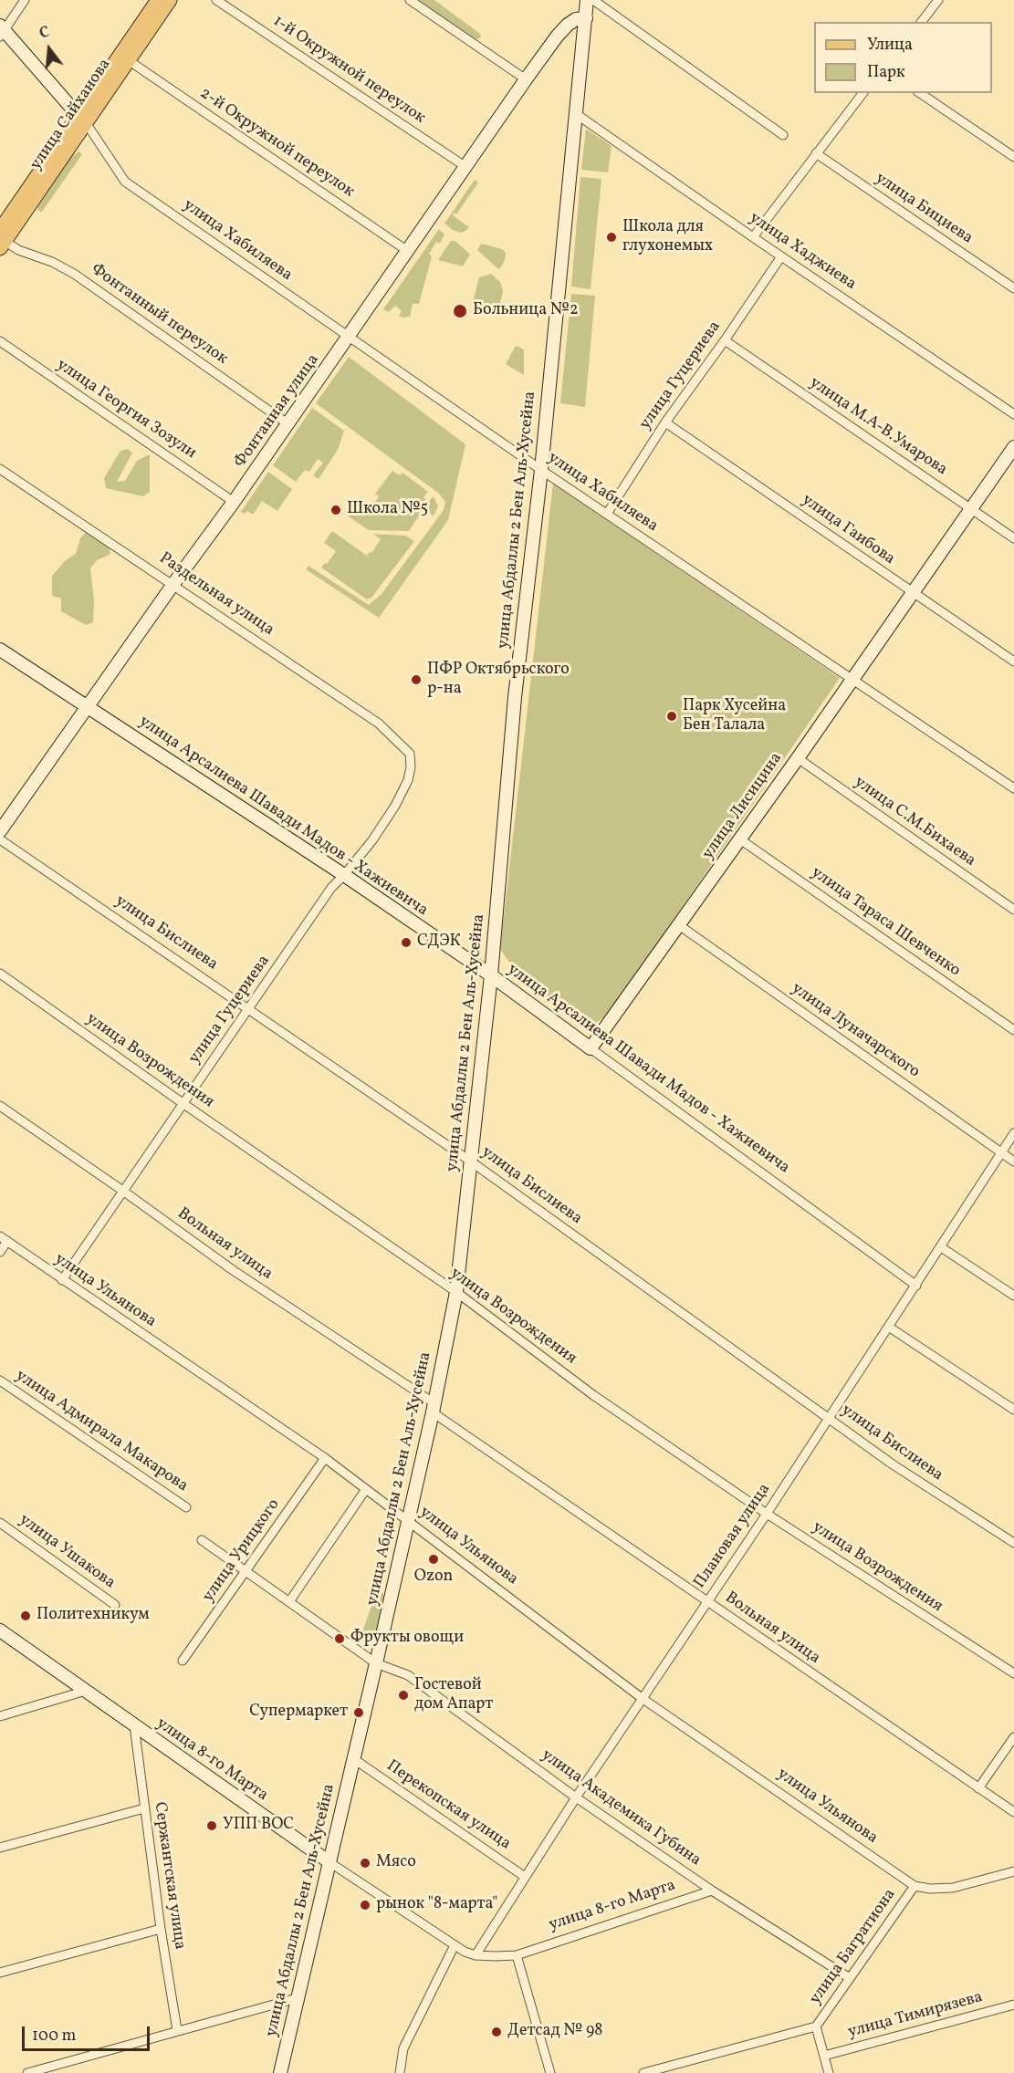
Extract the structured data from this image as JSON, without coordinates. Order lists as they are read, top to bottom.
{
  "streets": {
    "main road": ["улица Сайханова"],
    "street": [
      "1-й Окружной переулок",
      "2-й Окружной переулок",
      "улица Бициева",
      "улица Хабиляева",
      "улица Хаджиева",
      "Фонтанный переулок",
      "улица Гуцериева",
      "улица Георгия Зозули",
      "Фонтанная улица",
      "улица М.А-В.Умарова",
      "улица Абдаллы 2 Бен Аль-Хусейна",
      "улица Гаибова",
      "Раздельная улица",
      "улица Лисицина",
      "улица Арсалиева Шавади Мадов - Хажиевича",
      "улица С.М.Бихаева",
      "улица Тараса Шевченко",
      "улица Бислиева",
      "улица Луначарского",
      "улица Возрождения",
      "Вольная улица",
      "улица Ульянова",
      "улица Адмирала Макарова",
      "Плановая улица",
      "улица Урицкого",
      "улица Ушакова",
      "улица 8-го Марта",
      "Перекопская улица",
      "улица Академика Губина",
      "Сержантская улица",
      "улица Багратиона",
      "улица Тимирязева"
    ]
  },
  "crossings": [
    ["1-й Окружной переулок", "Фонтанная улица"],
    ["улица Сайханова", "2-й Окружной переулок"],
    ["улица Сайханова", "улица Хабиляева"],
    ["улица Сайханова", "Фонтанный переулок"],
    ["2-й Окружной переулок", "Фонтанная улица"],
    ["улица Хабиляева", "улица Гуцериева"],
    ["улица Хабиляева", "Фонтанная улица"],
    ["улица Хабиляева", "улица Абдаллы 2 Бен Аль-Хусейна"],
    ["улица Хабиляева", "улица Лисицина"],
    ["улица Хаджиева", "улица Гуцериева"],
    ["улица Хаджиева", "улица Абдаллы 2 Бен Аль-Хусейна"],
    ["Фонтанный переулок", "Фонтанная улица"],
    ["улица Гуцериева", "улица М.А-В.Умарова"],
    ["улица Гуцериева", "улица Гаибова"],
    ["улица Гуцериева", "Раздельная улица"],
    ["улица Гуцериева", "улица Арсалиева Шавади Мадов - Хажиевича"],
    ["улица Гуцериева", "улица Бислиева"],
    ["улица Гуцериева", "улица Возрождения"],
    ["улица Гуцериева", "Вольная улица"],
    ["улица Гуцериева", "улица Ульянова"],
    ["улица Георгия Зозули", "Фонтанная улица"],
    ["Фонтанная улица", "улица Абдаллы 2 Бен Аль-Хусейна"],
    ["Фонтанная улица", "Раздельная улица"],
    ["Фонтанная улица", "улица Арсалиева Шавади Мадов - Хажиевича"],
    ["улица М.А-В.Умарова", "улица Лисицина"],
    ["улица Абдаллы 2 Бен Аль-Хусейна", "улица Арсалиева Шавади Мадов - Хажиевича"],
    ["улица Абдаллы 2 Бен Аль-Хусейна", "улица Бислиева"],
    ["улица Абдаллы 2 Бен Аль-Хусейна", "улица Возрождения"],
    ["улица Абдаллы 2 Бен Аль-Хусейна", "Вольная улица"],
    ["улица Абдаллы 2 Бен Аль-Хусейна", "улица Ульянова"],
    ["улица Абдаллы 2 Бен Аль-Хусейна", "улица 8-го Марта"],
    ["улица Абдаллы 2 Бен Аль-Хусейна", "Перекопская улица"],
    ["улица Абдаллы 2 Бен Аль-Хусейна", "улица Академика Губина"],
    ["улица Гаибова", "улица Лисицина"],
    ["улица Лисицина", "улица Арсалиева Шавади Мадов - Хажиевича"],
    ["улица Лисицина", "улица С.М.Бихаева"],
    ["улица Лисицина", "улица Тараса Шевченко"],
    ["улица Лисицина", "улица Луначарского"],
    ["улица Арсалиева Шавади Мадов - Хажиевича", "Плановая улица"],
    ["улица Бислиева", "Плановая улица"],
    ["улица Луначарского", "Плановая улица"],
    ["улица Возрождения", "Плановая улица"],
    ["Вольная улица", "Плановая улица"],
    ["улица Ульянова", "Плановая улица"],
    ["улица Ульянова", "улица Урицкого"],
    ["улица Ульянова", "улица Багратиона"],
    ["Плановая улица", "улица 8-го Марта"],
    ["Плановая улица", "Перекопская улица"],
    ["Плановая улица", "улица Академика Губина"],
    ["улица 8-го Марта", "улица Академика Губина"],
    ["улица 8-го Марта", "Сержантская улица"],
    ["улица Академика Губина", "улица Багратиона"]
  ],
  "places": [
    "Школа для глухонемых",
    "Больница №2",
    "Школа №5",
    "ПФР Октябрьского р-на",
    "Парк Хусейна Бен Талала",
    "СДЭК",
    "Ozon",
    "Политехникум",
    "Фрукты овощи",
    "Гостевой дом Апарт",
    "Супермаркет",
    "УПП ВОС",
    "Мясо",
    "рынок \"8-марта\"",
    "Детсад № 98"
  ],
  "legend": ["Улица", "Парк"],
  "scale_bar": "100 m",
  "north": "top"
}
